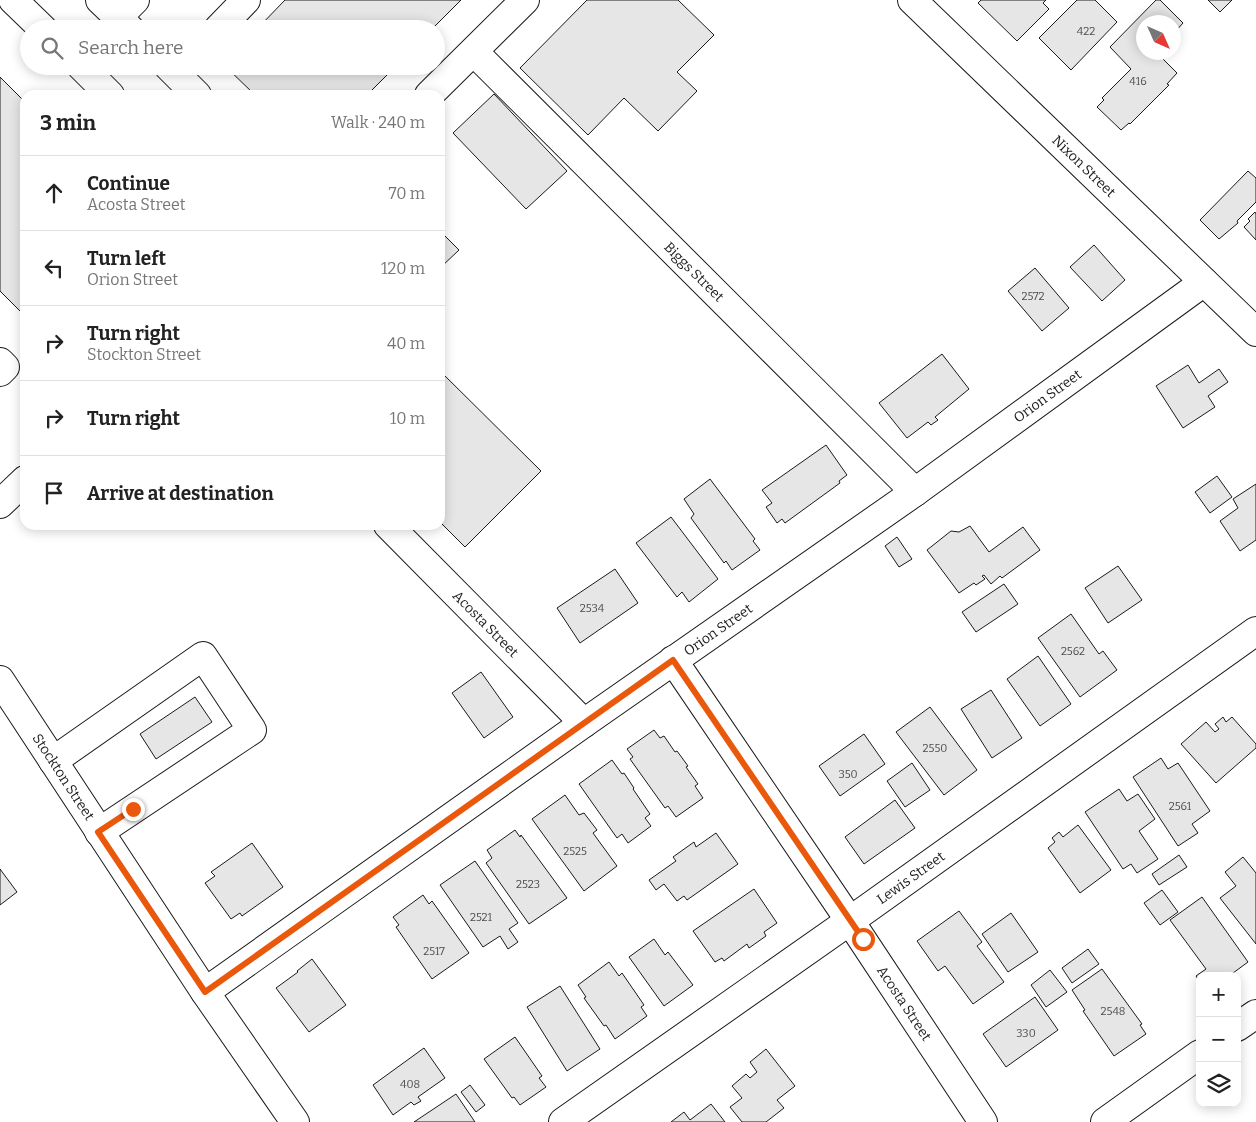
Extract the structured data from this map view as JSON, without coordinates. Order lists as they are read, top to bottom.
{
  "streets": {
    "street": [
      "Nixon Street",
      "Biggs Street",
      "Orion Street",
      "Acosta Street",
      "Stockton Street",
      "Lewis Street"
    ]
  },
  "crossings": [
    ["Nixon Street", "Orion Street"],
    ["Biggs Street", "Orion Street"],
    ["Orion Street", "Acosta Street"],
    ["Orion Street", "Stockton Street"],
    ["Acosta Street", "Lewis Street"]
  ],
  "house_numbers": [
    "422",
    "416",
    "2572",
    "2534",
    "2562",
    "2550",
    "350",
    "2561",
    "2525",
    "2523",
    "2521",
    "2517",
    "2548",
    "330",
    "408"
  ],
  "north": "bottom right",
  "page": {
    "search": "Search here",
    "heading": ["3 min", "Walk · 240 m"],
    "list": [
      ["Continue", "Acosta Street", "70 m"],
      ["Turn left", "Orion Street", "120 m"],
      ["Turn right", "Stockton Street", "40 m"],
      ["Turn right", "10 m"],
      "Arrive at destination"
    ],
    "map_buttons": ["+", "−"]
  }
}
